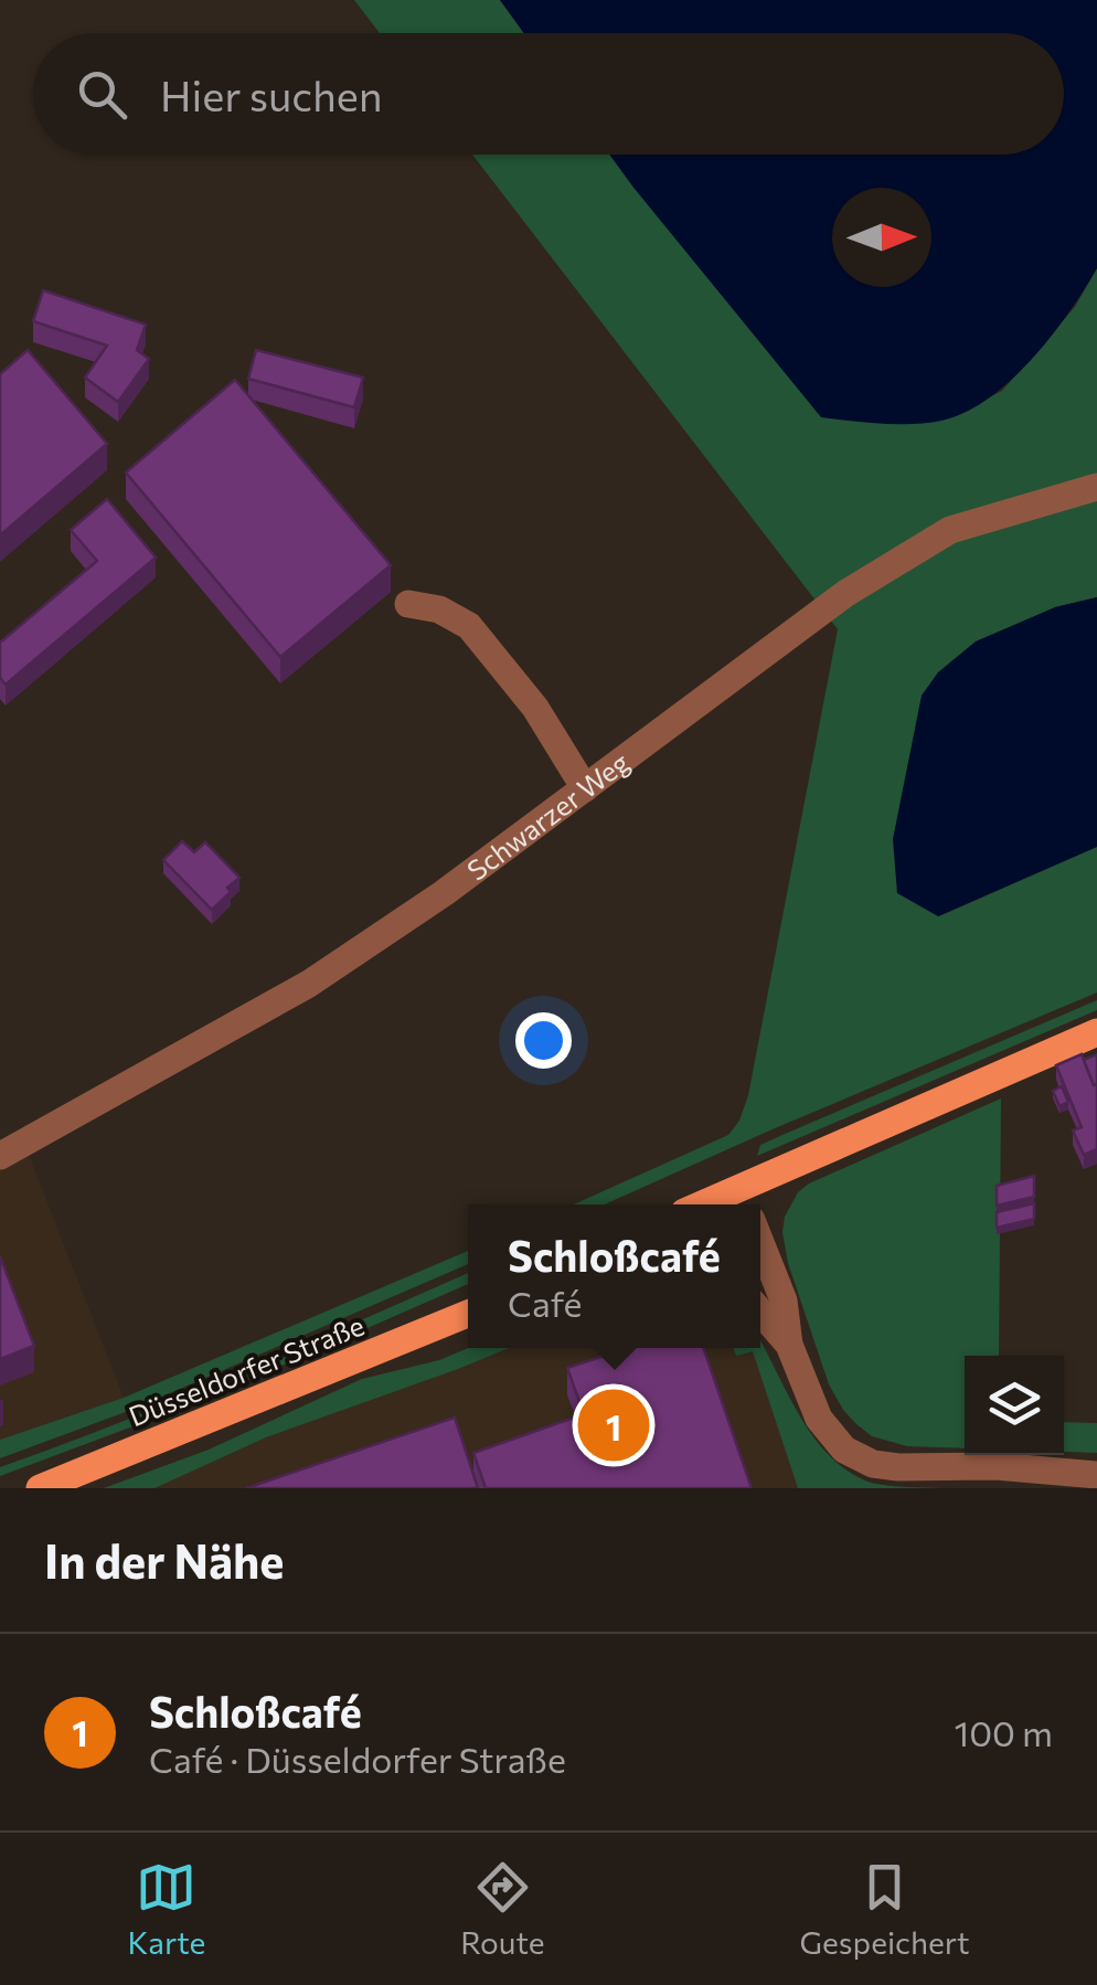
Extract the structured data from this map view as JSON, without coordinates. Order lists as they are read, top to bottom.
{
  "streets": {
    "main road": ["Düsseldorfer Straße"],
    "street": ["Schwarzer Weg"]
  },
  "north": "right",
  "page": {
    "search": "Hier suchen",
    "popup": ["Schloßcafé", "Café"],
    "pins": "1",
    "heading": "In der Nähe",
    "list": [
      {
        "mark": "1",
        "name": "Schloßcafé",
        "note": "Café · Düsseldorfer Straße",
        "value": "100 m"
      }
    ],
    "nav": ["Karte", "Route", "Gespeichert"]
  }
}
